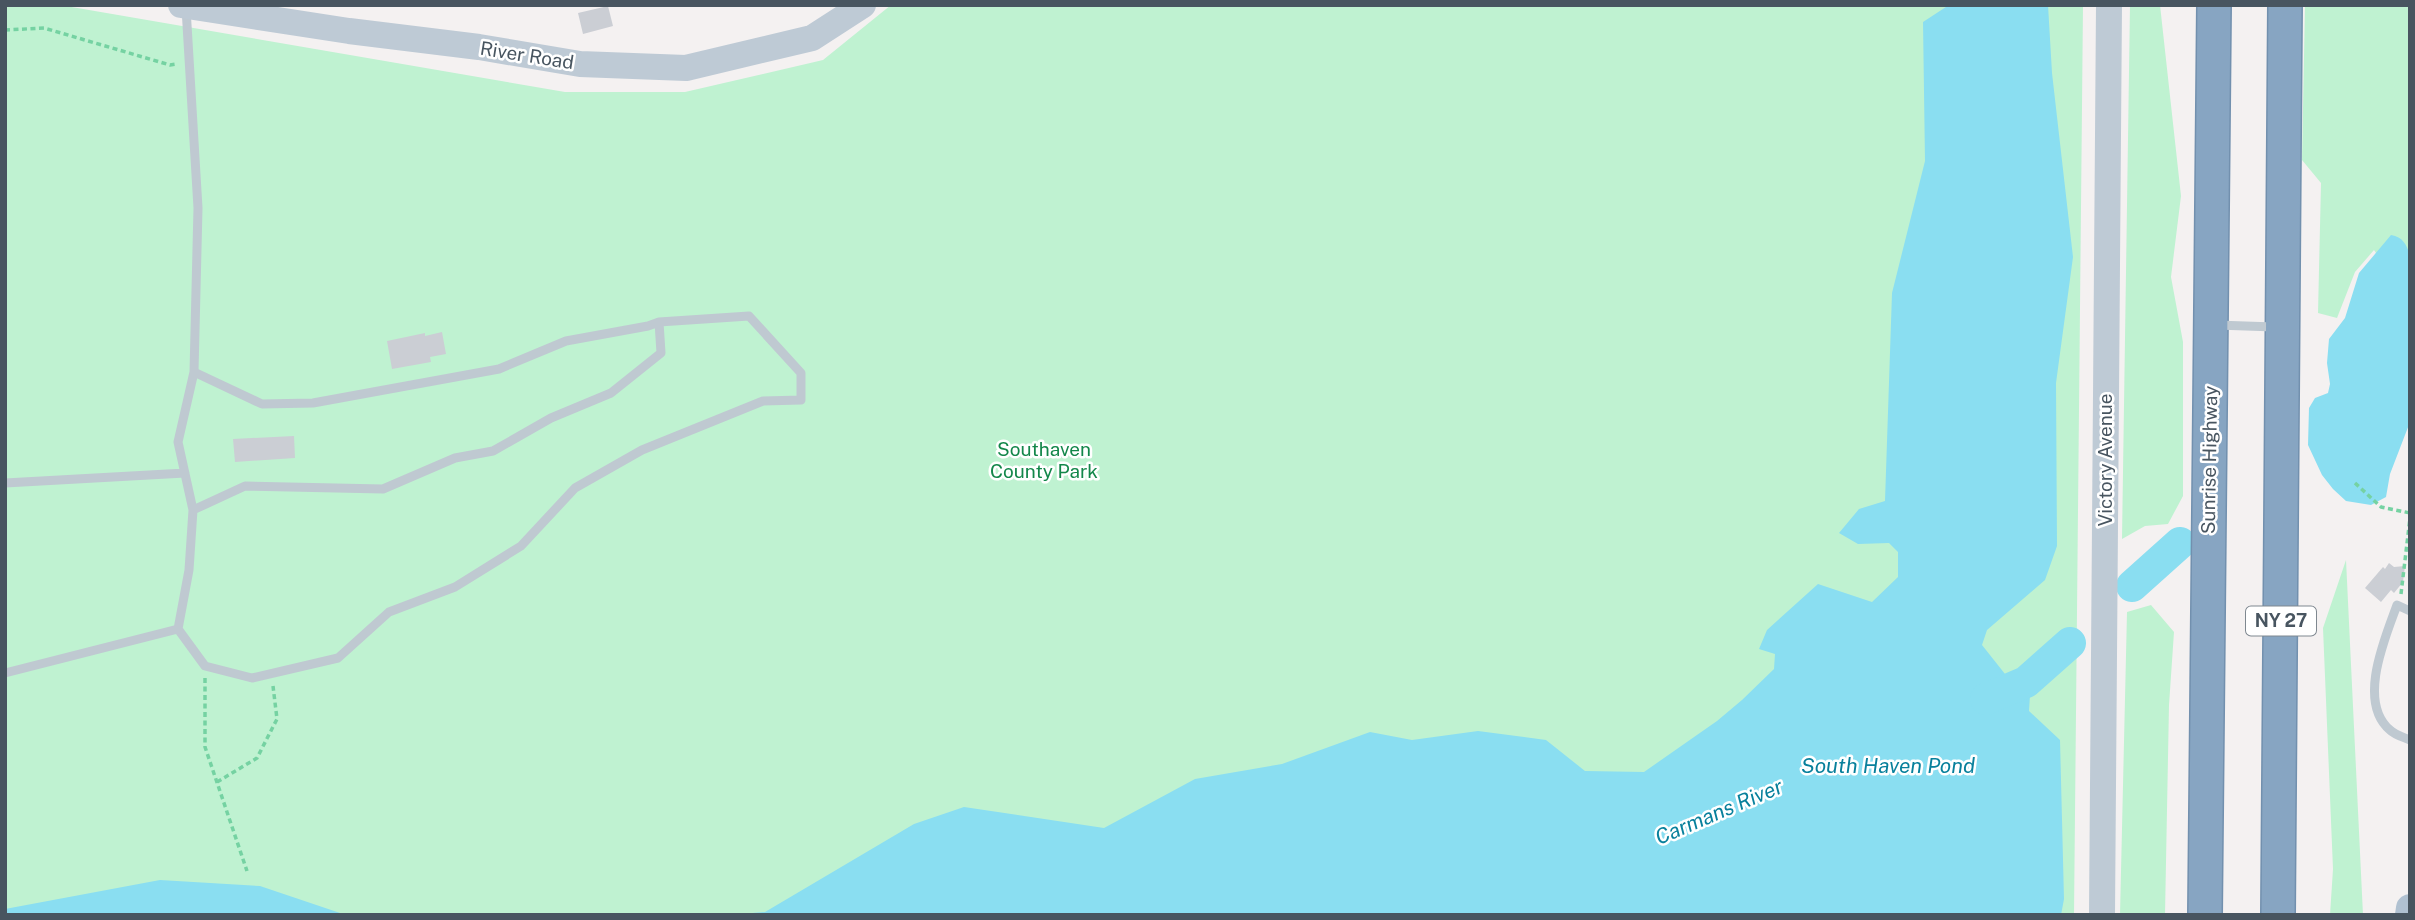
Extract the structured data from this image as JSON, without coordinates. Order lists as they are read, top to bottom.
{
  "streets": {
    "highway": ["Sunrise Highway", "NY 27"],
    "street": ["River Road", "Victory Avenue"]
  },
  "water": ["South Haven Pond", "Carmans River"],
  "parks": ["Southaven County Park"]
}
